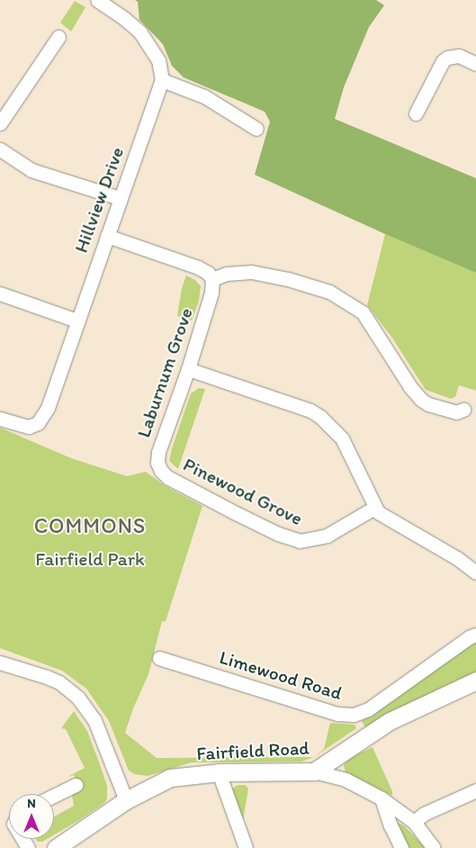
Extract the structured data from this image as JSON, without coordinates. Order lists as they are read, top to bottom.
{
  "streets": {
    "street": [
      "Hillview Drive",
      "Laburnum Grove",
      "Pinewood Grove",
      "Limewood Road",
      "Fairfield Road"
    ]
  },
  "crossings": [
    ["Laburnum Grove", "Pinewood Grove"]
  ],
  "districts": ["COMMONS"],
  "parks": ["Fairfield Park"],
  "north": "top"
}
